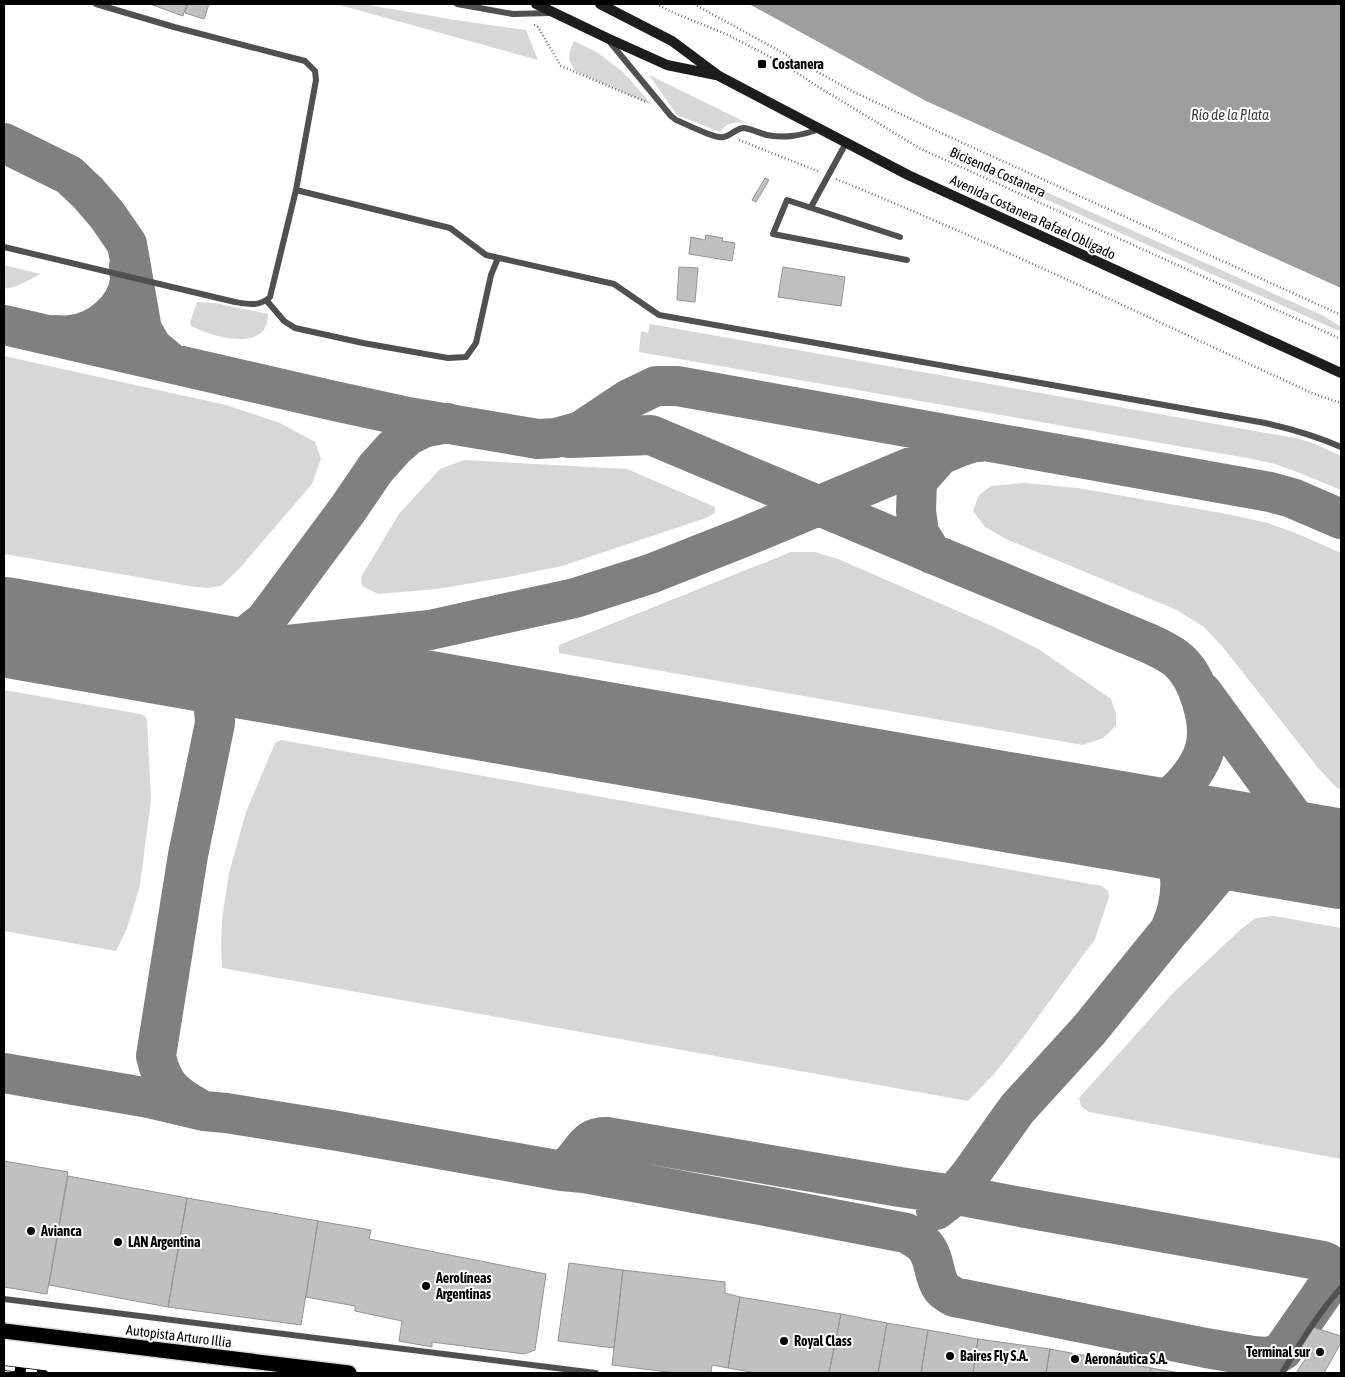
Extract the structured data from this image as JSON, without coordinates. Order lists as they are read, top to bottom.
{
  "streets": {
    "highway": ["Autopista Arturo Illia"],
    "main road": ["Avenida Costanera Rafael Obligado"],
    "path": ["Bicisenda Costanera"]
  },
  "water": ["Río de la Plata"],
  "places": {
    "transit": ["Costanera"],
    "other": [
      "Avianca",
      "LAN Argentina",
      "Aerolíneas Argentinas",
      "Royal Class",
      "Terminal sur",
      "Baires Fly S.A.",
      "Aeronáutica S.A."
    ]
  }
}
